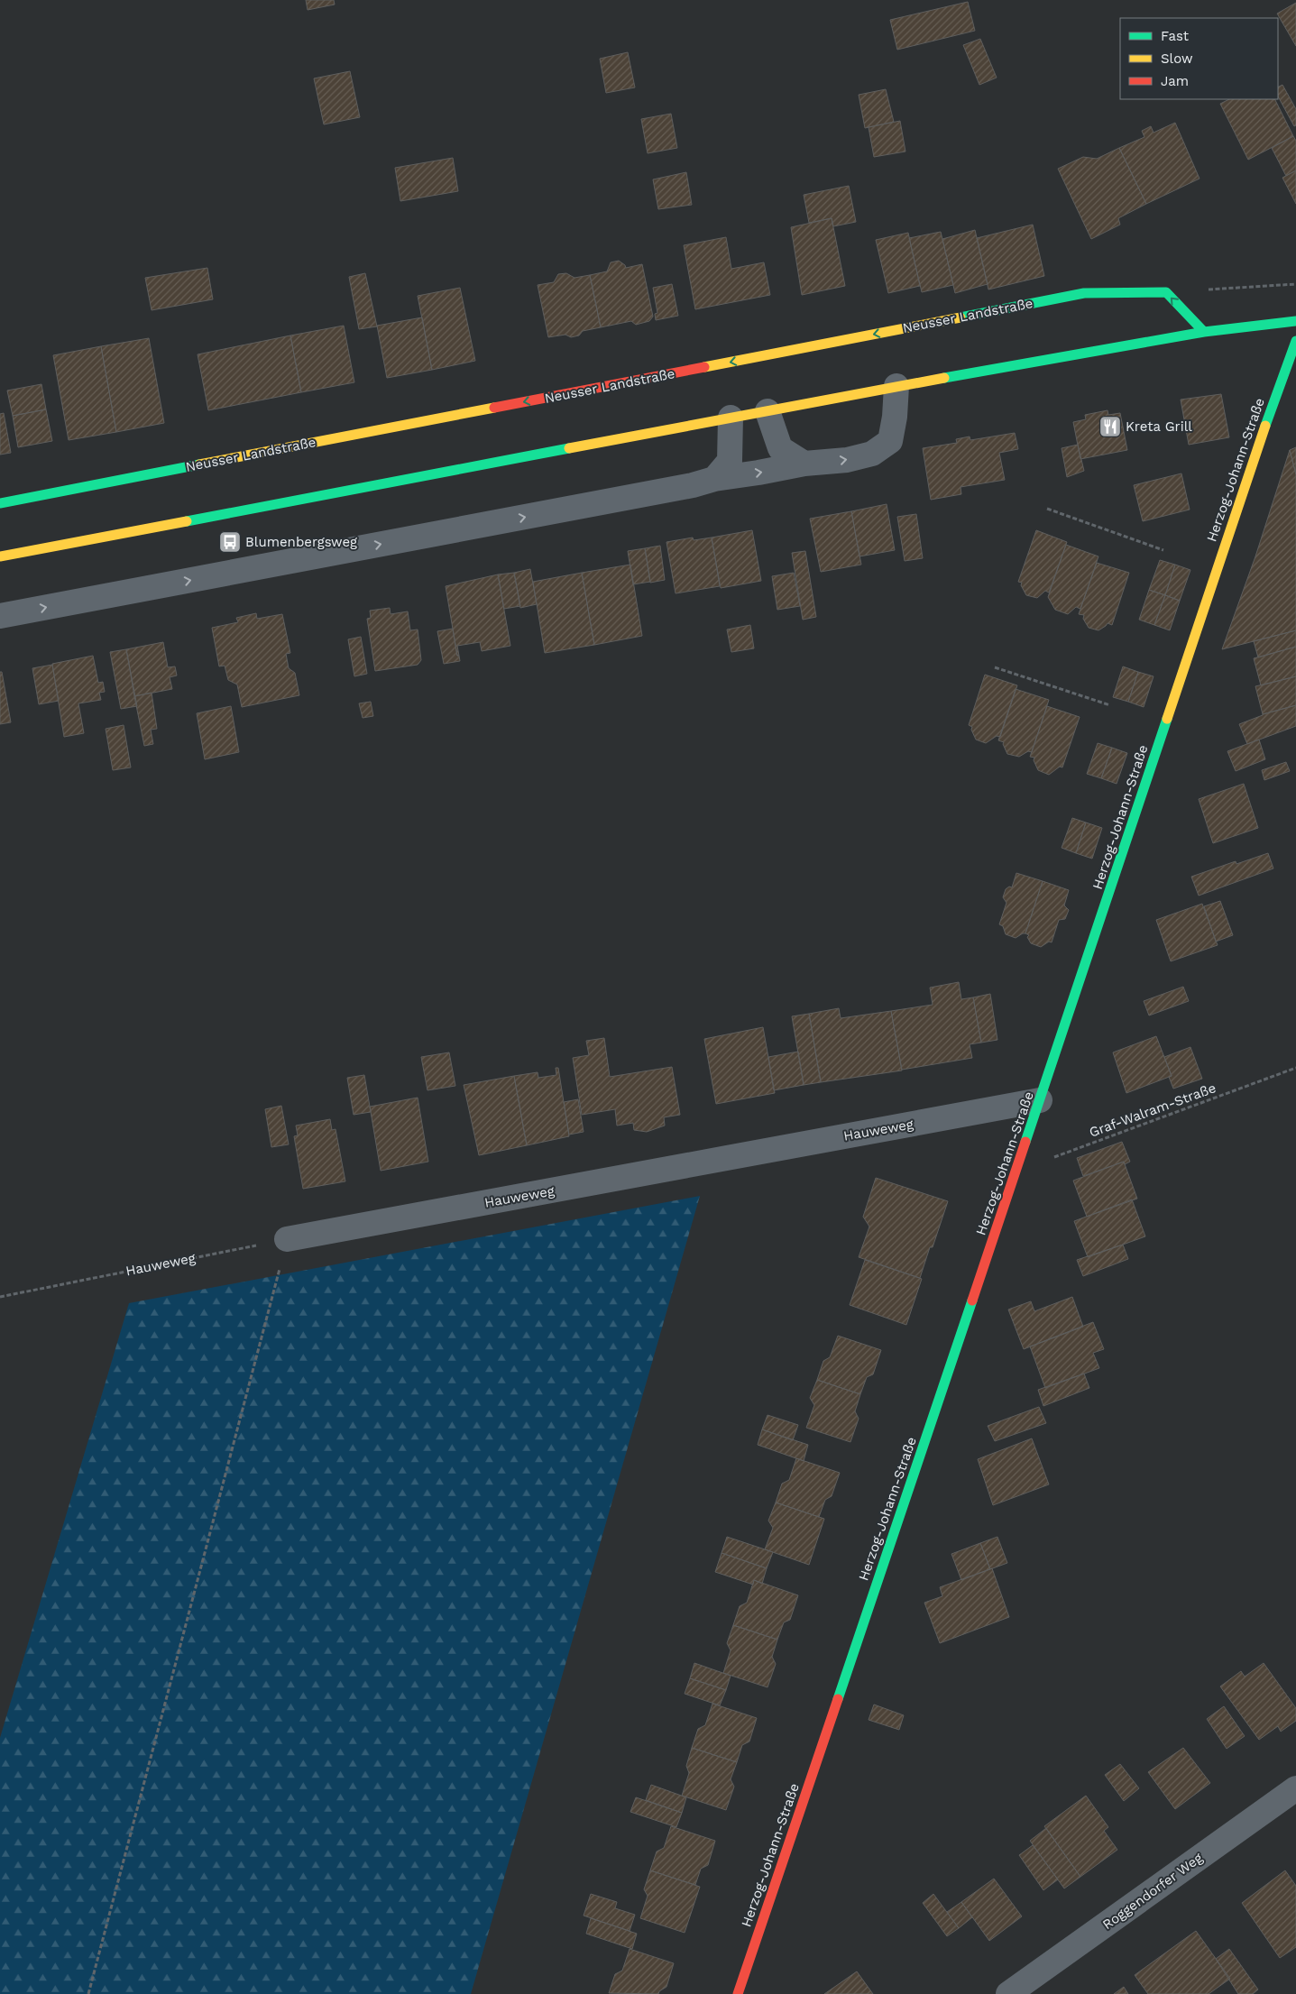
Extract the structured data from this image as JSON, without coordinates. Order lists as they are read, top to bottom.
{
  "streets": {
    "street": [
      "Neusser Landstraße",
      "Herzog-Johann-Straße",
      "Hauweweg",
      "Roggendorfer Weg"
    ],
    "path": ["Graf-Walram-Straße"]
  },
  "crossings": [
    ["Herzog-Johann-Straße", "Graf-Walram-Straße"],
    ["Herzog-Johann-Straße", "Hauweweg"]
  ],
  "places": {
    "restaurant": ["Kreta Grill"],
    "bus stop": ["Blumenbergsweg"]
  },
  "legend": ["Fast", "Slow", "Jam"]
}
